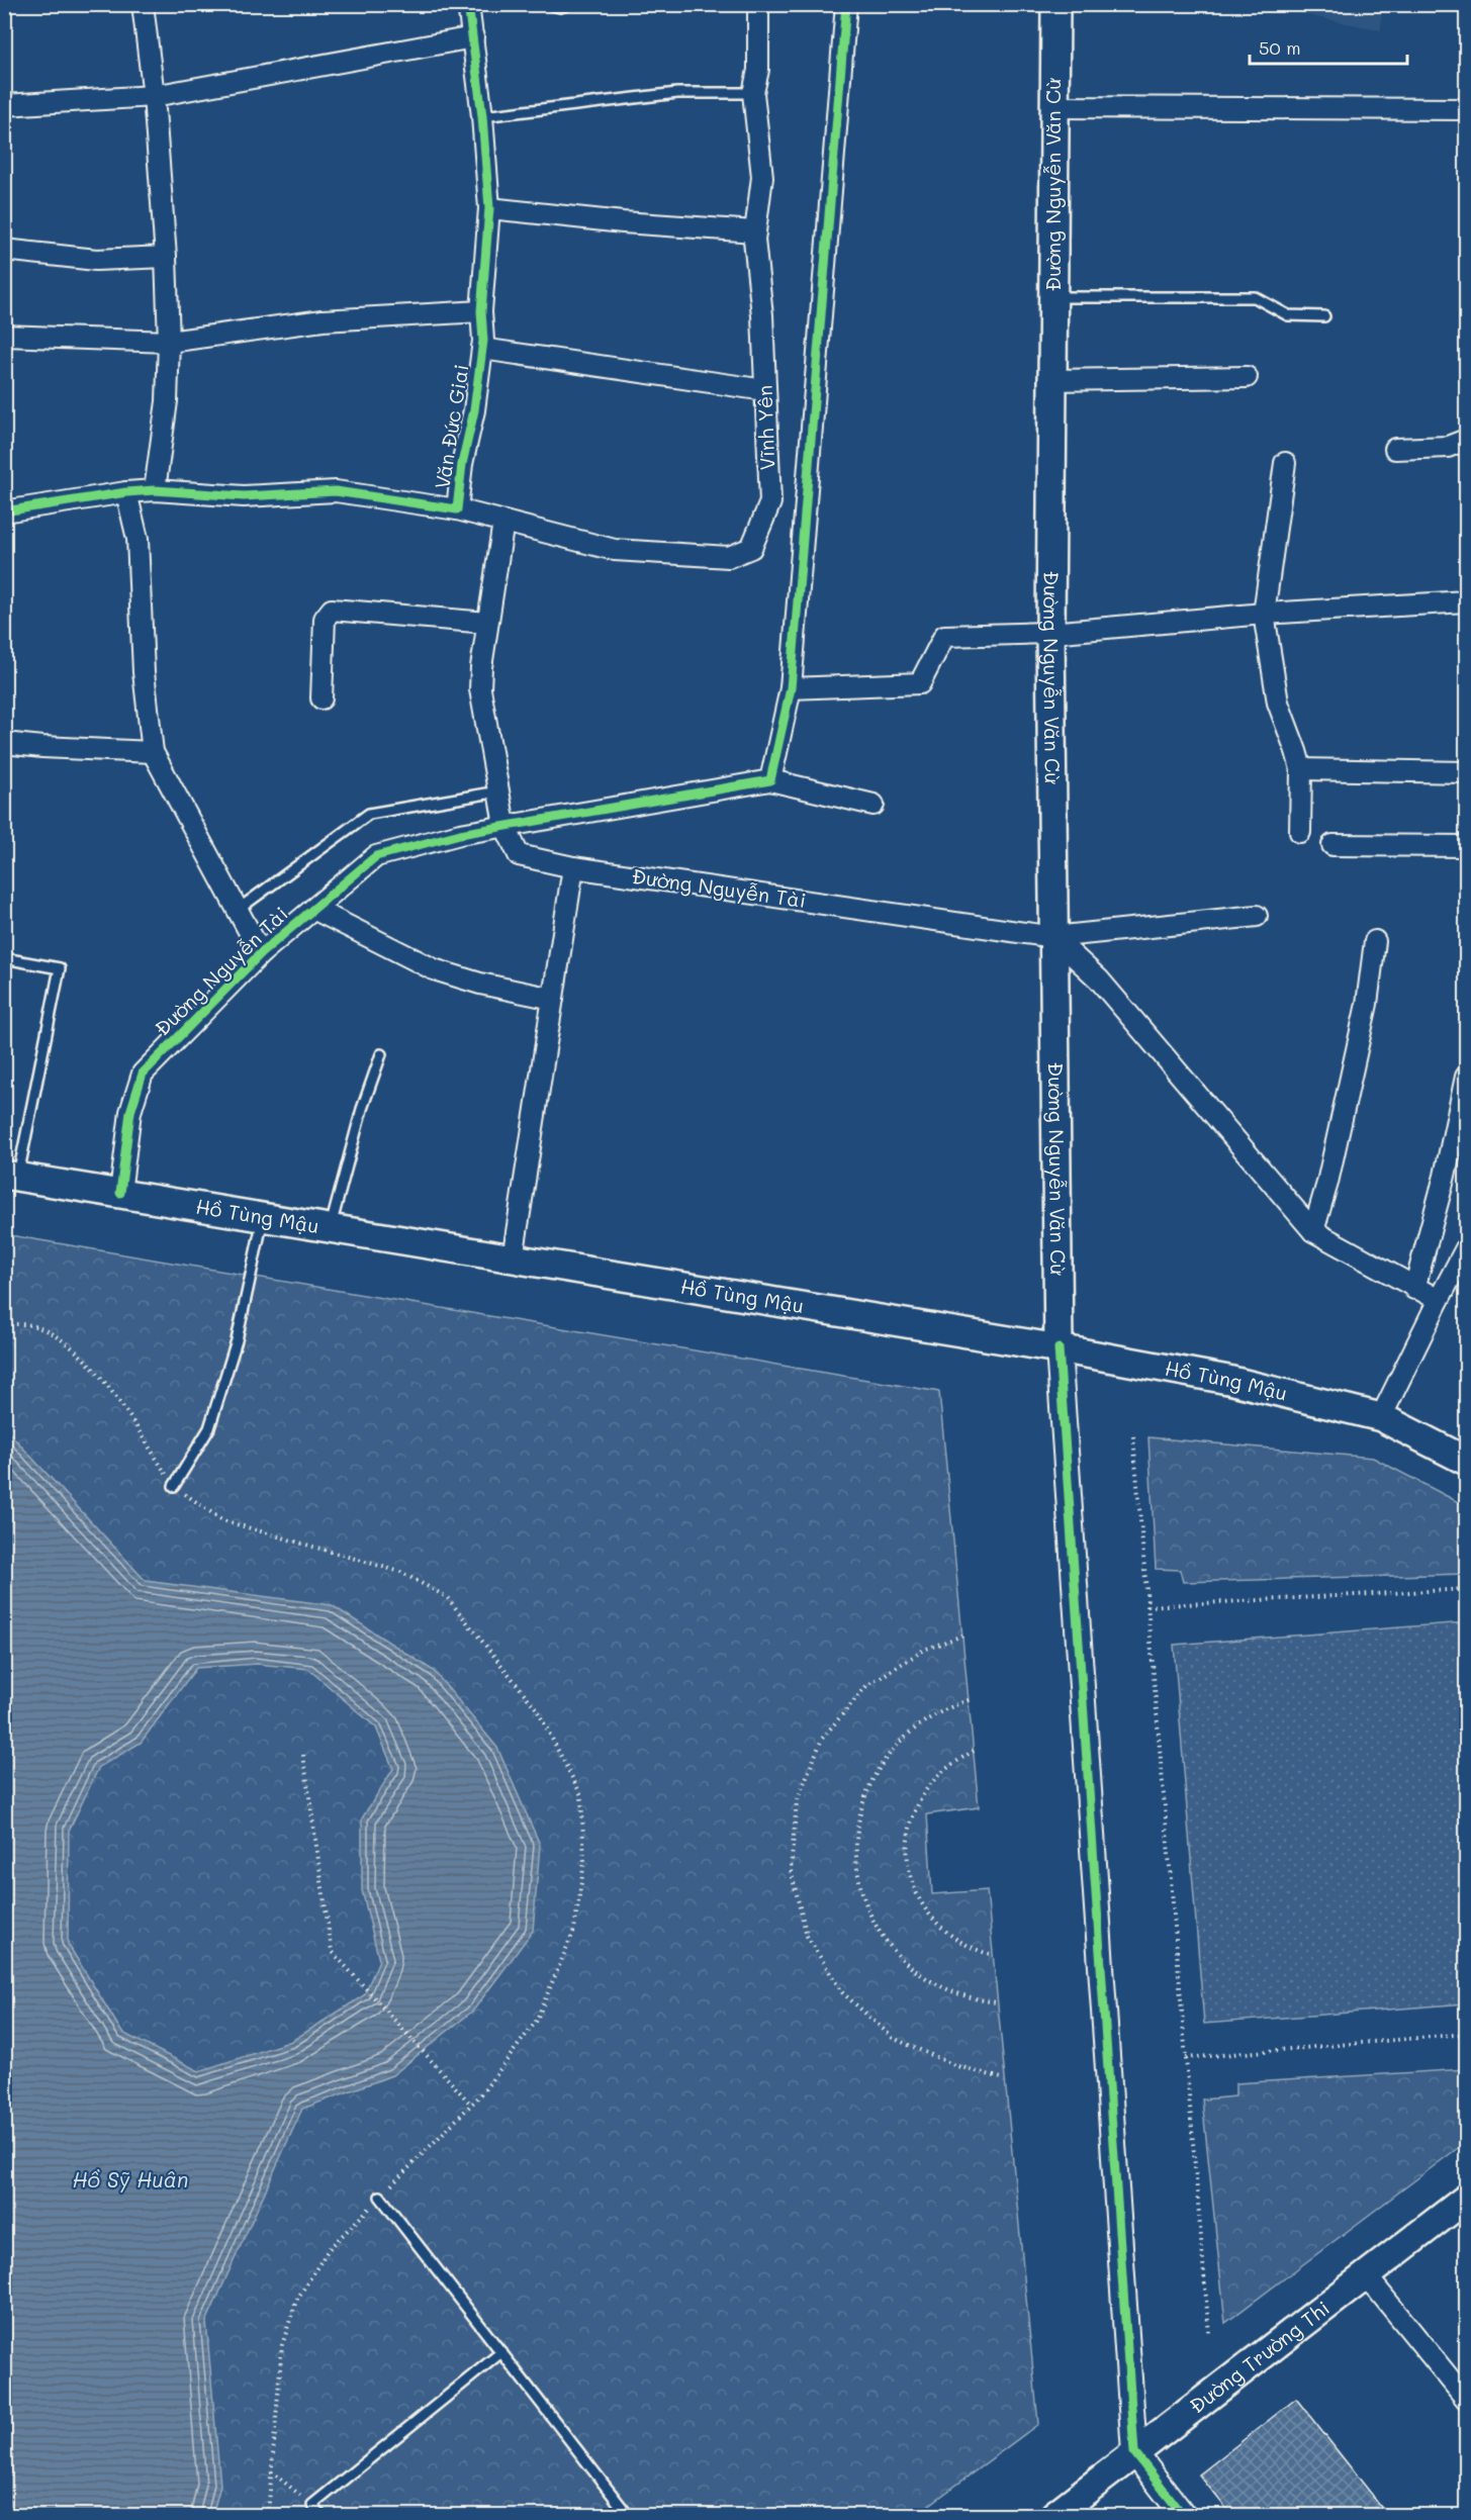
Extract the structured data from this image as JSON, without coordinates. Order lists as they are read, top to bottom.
{
  "streets": {
    "main road": ["Đường Nguyễn Văn Cừ", "Hồ Tùng Mậu", "Đường Trường Thi"],
    "street": ["Văn Đức Giai", "Vĩnh Yên", "Đường Nguyễn Tài"]
  },
  "crossings": [
    ["Đường Nguyễn Văn Cừ", "Đường Nguyễn Tài"],
    ["Đường Nguyễn Văn Cừ", "Hồ Tùng Mậu"],
    ["Văn Đức Giai", "Vĩnh Yên"],
    ["Đường Nguyễn Tài", "Hồ Tùng Mậu"]
  ],
  "water": ["Hồ Sỹ Huân"],
  "scale_bar": "50 m"
}
